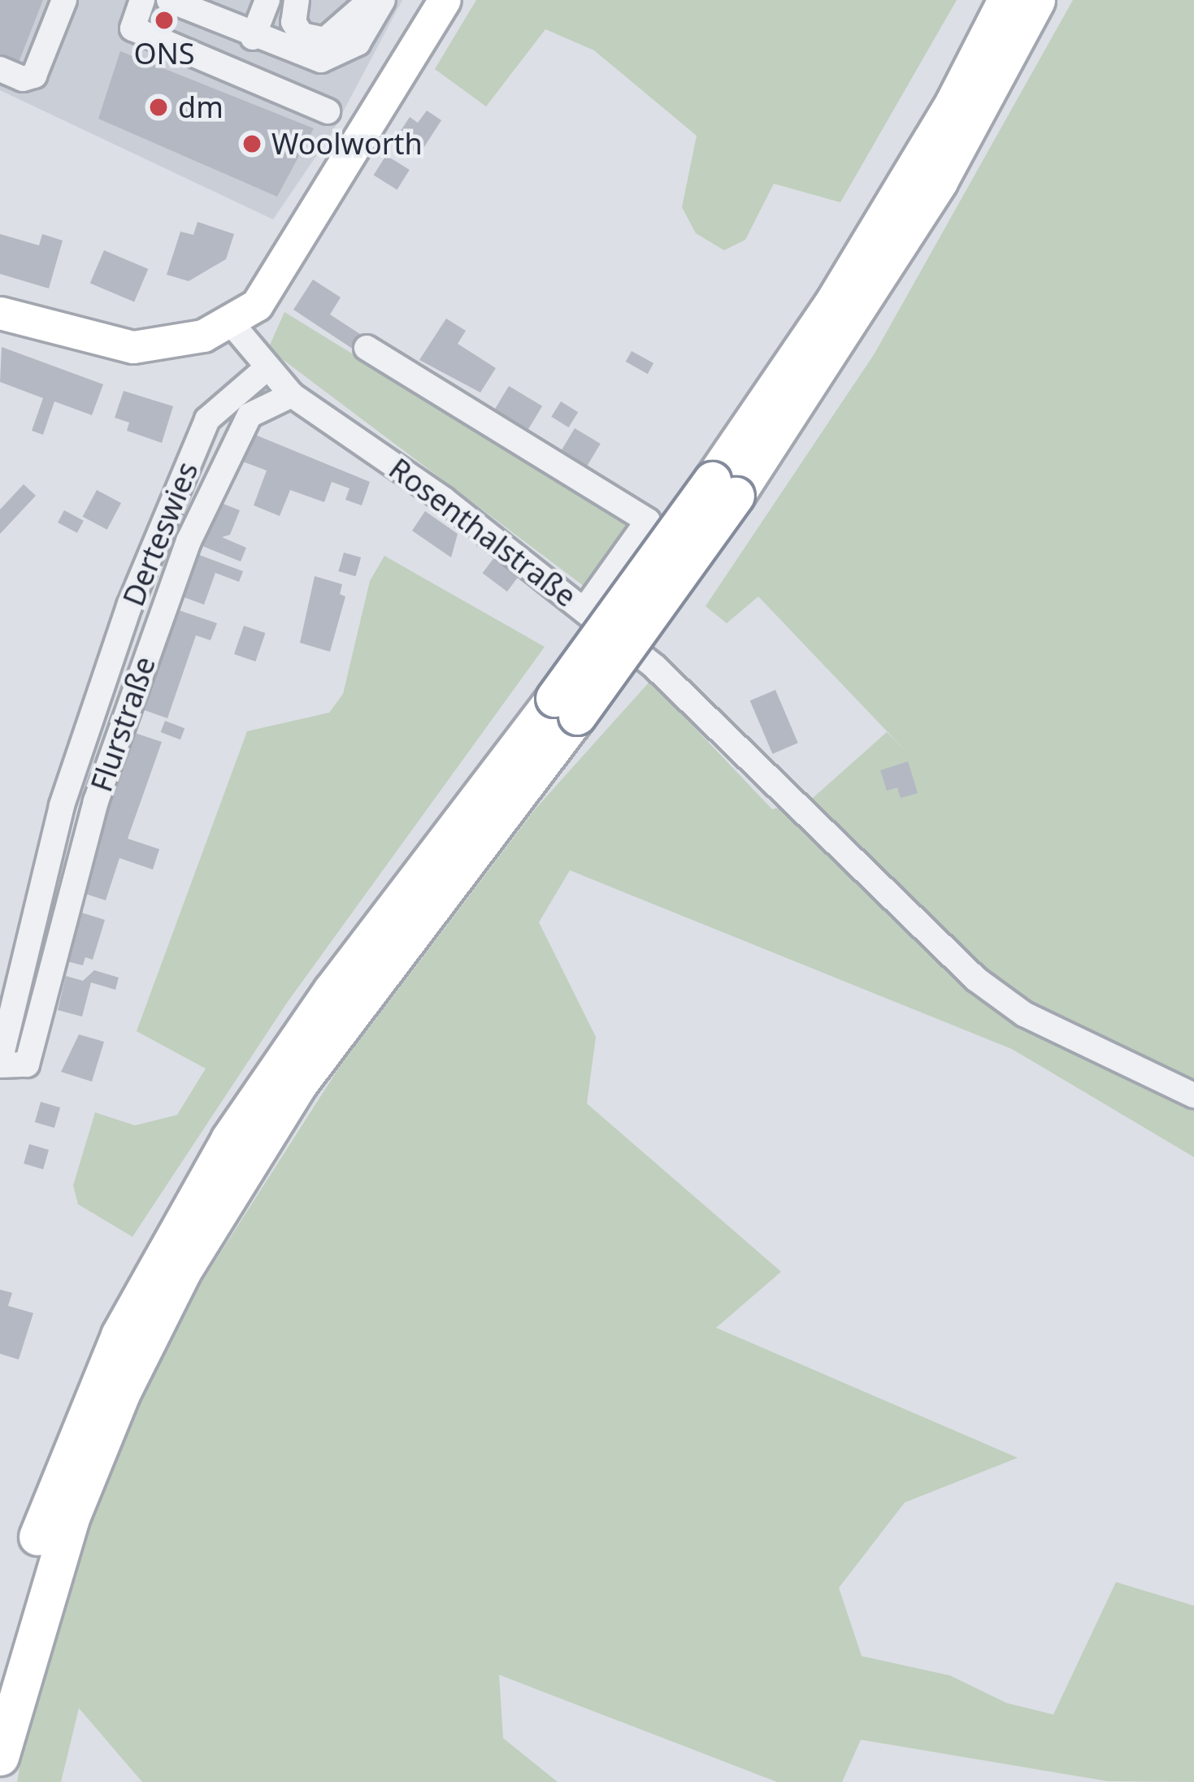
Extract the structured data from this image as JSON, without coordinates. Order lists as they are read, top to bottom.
{
  "streets": {
    "street": ["Rosenthalstraße", "Derteswies", "Flurstraße"]
  },
  "crossings": [
    ["Rosenthalstraße", "Derteswies"],
    ["Rosenthalstraße", "Flurstraße"],
    ["Derteswies", "Flurstraße"]
  ],
  "places": ["ONS", "dm", "Woolworth"]
}
